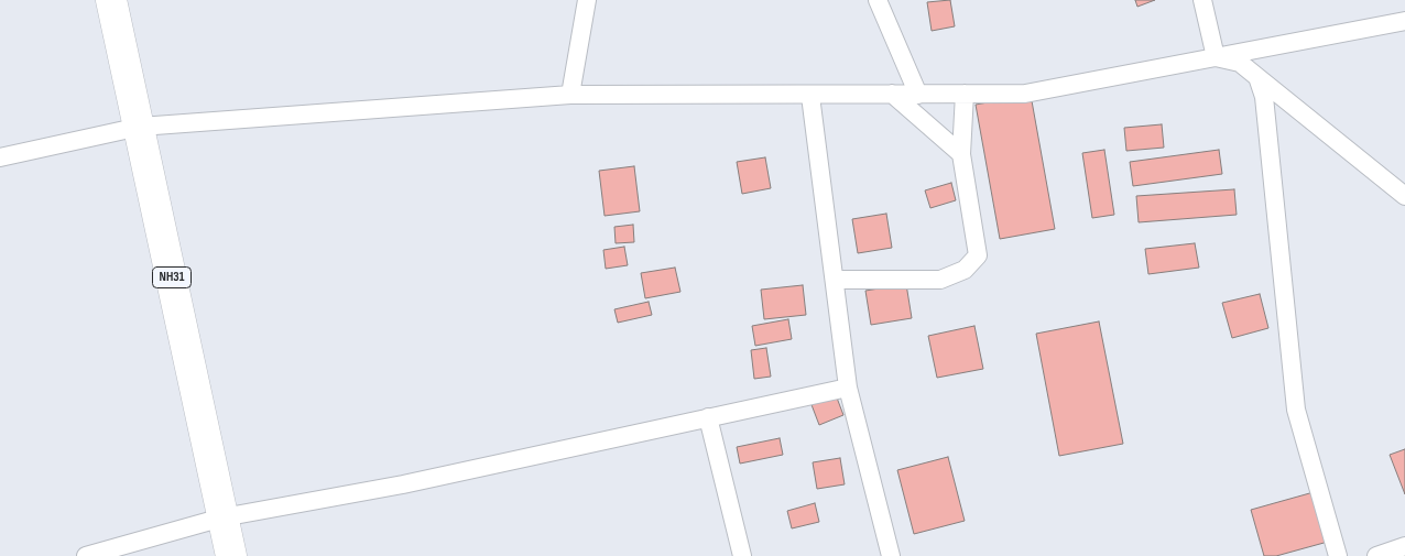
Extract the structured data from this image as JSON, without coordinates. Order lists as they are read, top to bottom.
{
  "streets": {
    "highway": ["NH31"]
  }
}
